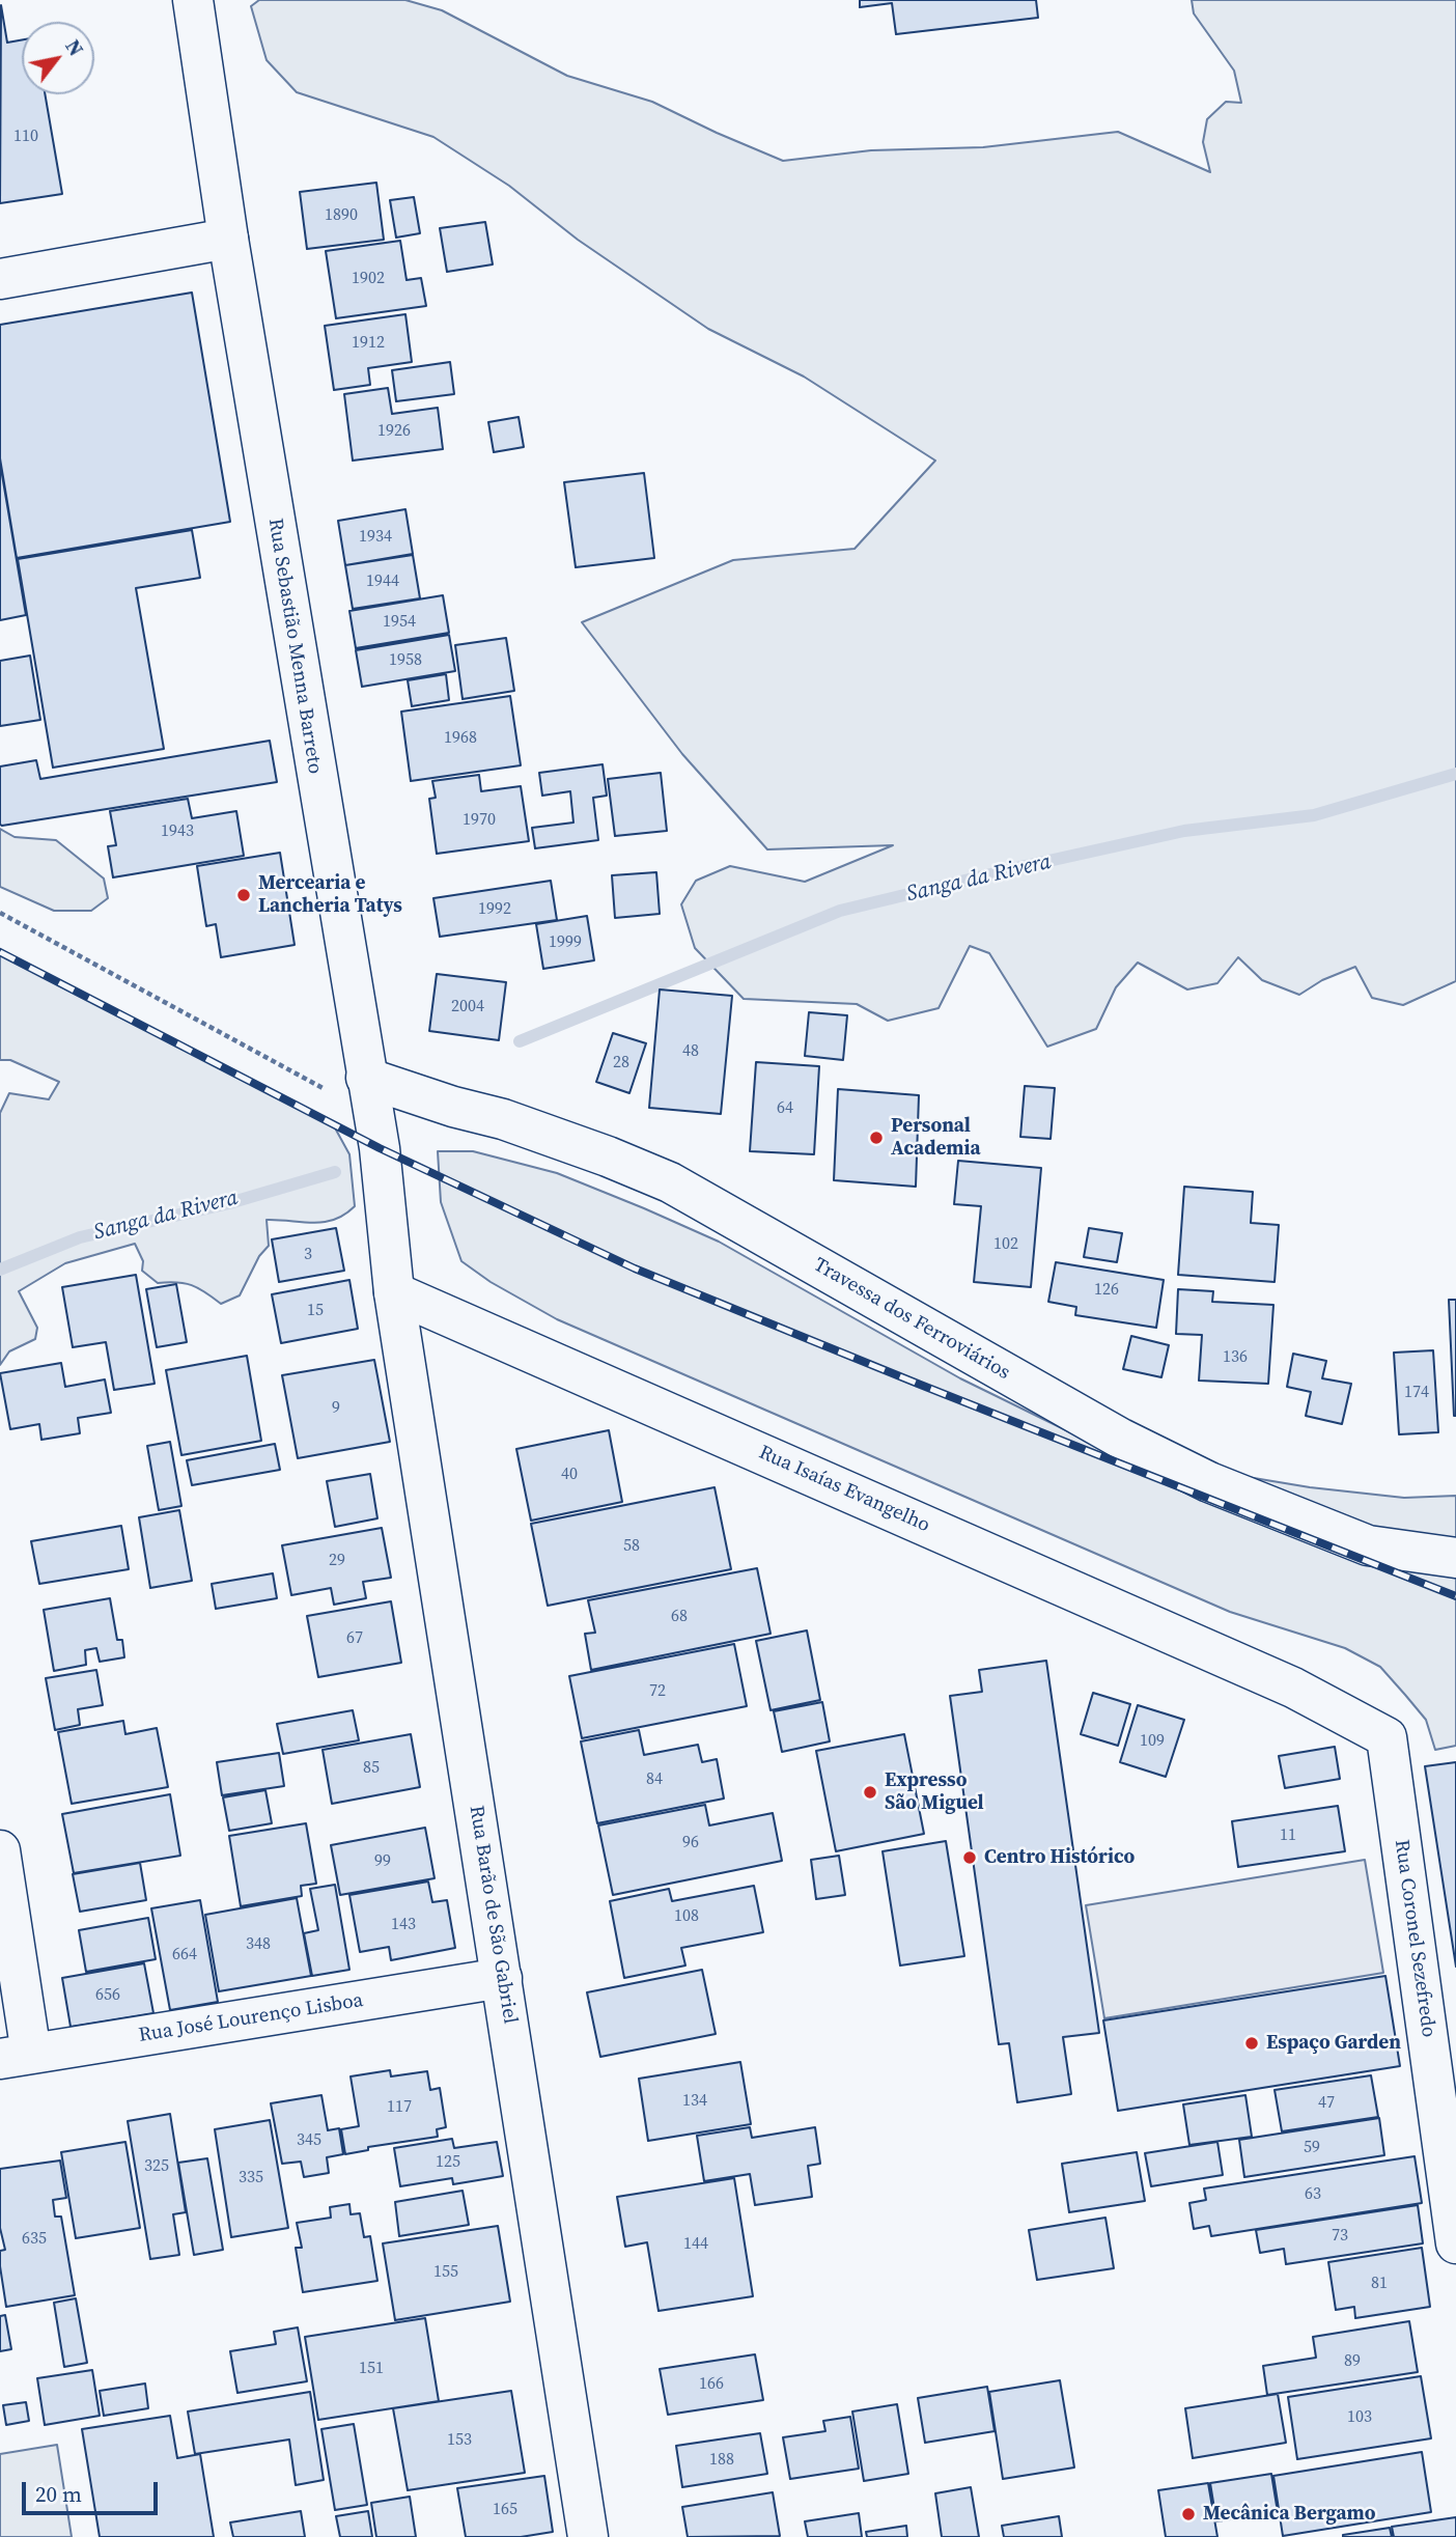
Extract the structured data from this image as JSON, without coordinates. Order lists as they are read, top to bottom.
{
  "streets": {
    "street": [
      "Rua Sebastião Menna Barreto",
      "Travessa dos Ferroviários",
      "Rua Isaías Evangelho",
      "Rua Barão de São Gabriel",
      "Rua Coronel Sezefredo",
      "Rua José Lourenço Lisboa"
    ]
  },
  "crossings": [
    ["Rua Sebastião Menna Barreto", "Travessa dos Ferroviários"],
    ["Rua Sebastião Menna Barreto", "Rua Isaías Evangelho"],
    ["Rua Sebastião Menna Barreto", "Rua Barão de São Gabriel"],
    ["Rua Isaías Evangelho", "Rua Barão de São Gabriel"],
    ["Rua Isaías Evangelho", "Rua Coronel Sezefredo"],
    ["Rua Barão de São Gabriel", "Rua José Lourenço Lisboa"]
  ],
  "water": ["Sanga da Rivera"],
  "places": [
    "Mercearia e Lancheria Tatys",
    "Personal Academia",
    "Expresso São Miguel",
    "Centro Histórico",
    "Espaço Garden",
    "Mecânica Bergamo"
  ],
  "house_numbers": [
    "110",
    "1890",
    "1902",
    "1912",
    "1926",
    "1934",
    "1944",
    "1954",
    "1958",
    "1968",
    "1970",
    "1943",
    "1992",
    "1999",
    "2004",
    "48",
    "28",
    "64",
    "102",
    "3",
    "126",
    "15",
    "136",
    "174",
    "9",
    "40",
    "58",
    "29",
    "68",
    "67",
    "72",
    "109",
    "85",
    "84",
    "11",
    "96",
    "99",
    "108",
    "143",
    "348",
    "664",
    "656",
    "134",
    "47",
    "117",
    "345",
    "59",
    "125",
    "325",
    "335",
    "63",
    "73",
    "635",
    "144",
    "155",
    "81",
    "89",
    "151",
    "166",
    "103",
    "153",
    "188",
    "165"
  ],
  "scale_bar": "20 m",
  "north": "top right"
}
